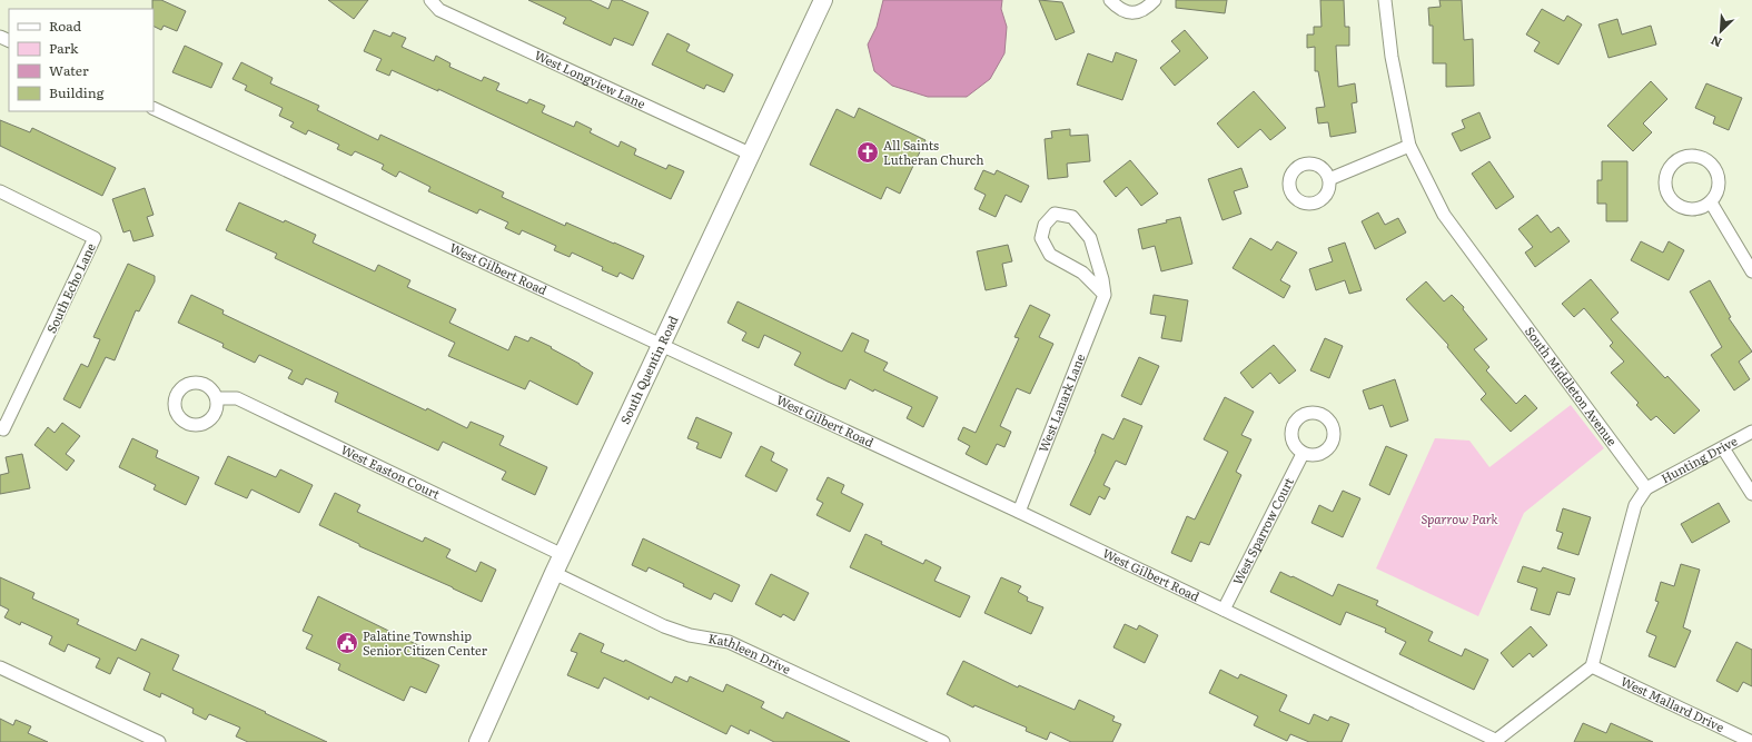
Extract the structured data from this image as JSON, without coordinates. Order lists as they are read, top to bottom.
{
  "streets": {
    "main road": ["South Quentin Road"],
    "street": [
      "West Longview Lane",
      "West Gilbert Road",
      "South Echo Lane",
      "South Middleton Avenue",
      "West Lanark Lane",
      "Hunting Drive",
      "West Easton Court",
      "West Sparrow Court",
      "Kathleen Drive",
      "West Mallard Drive"
    ]
  },
  "crossings": [
    ["West Longview Lane", "South Quentin Road"],
    ["West Gilbert Road", "South Quentin Road"],
    ["West Gilbert Road", "West Lanark Lane"],
    ["West Gilbert Road", "West Sparrow Court"],
    ["South Quentin Road", "West Easton Court"],
    ["South Quentin Road", "Kathleen Drive"],
    ["South Middleton Avenue", "Hunting Drive"]
  ],
  "parks": ["Sparrow Park"],
  "places": {
    "church": ["All Saints Lutheran Church"],
    "public building": ["Palatine Township Senior Citizen Center"]
  },
  "legend": [
    "Road",
    "Park",
    "Water",
    "Building"
  ],
  "north": "bottom left"
}
